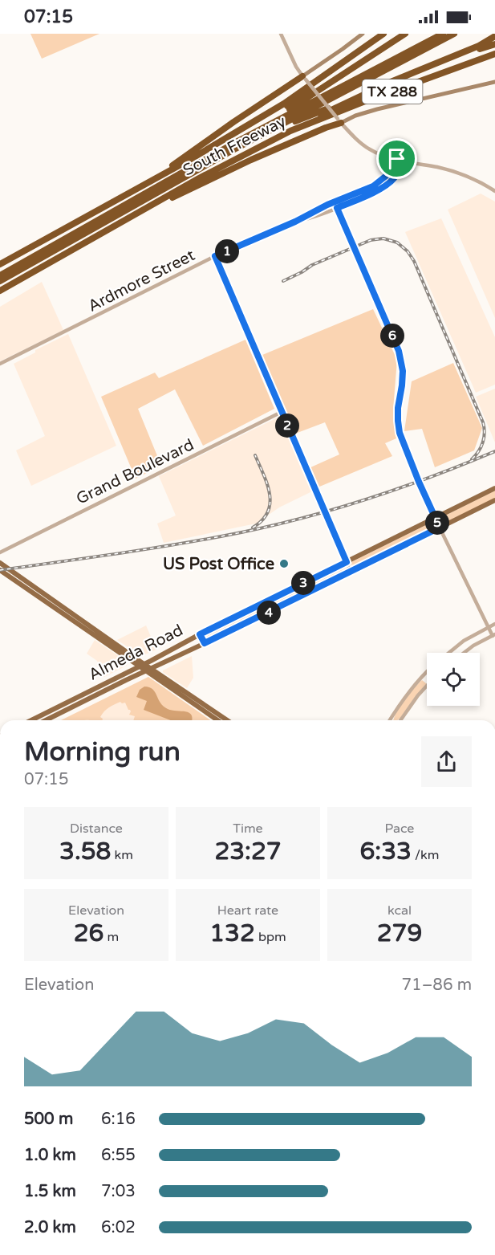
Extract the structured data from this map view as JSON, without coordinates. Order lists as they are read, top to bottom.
{
  "streets": {
    "highway": ["TX 288", "South Freeway"],
    "main road": ["Almeda Road"],
    "street": ["Ardmore Street", "Grand Boulevard"]
  },
  "places": ["US Post Office"],
  "page": {
    "status": "07:15",
    "pins": [
      "1",
      "6",
      "2",
      "5",
      "3",
      "4"
    ],
    "heading": ["Morning run", "07:15"],
    "stats": [
      ["Distance", "3.58 km"],
      ["Time", "23:27"],
      ["Pace", "6:33 /km"],
      ["Elevation", "26 m"],
      ["Heart rate", "132 bpm"],
      ["kcal", "279"]
    ],
    "chart": ["Elevation", "71–86 m"],
    "list": [
      {
        "name": "500 m",
        "note": "6:16"
      },
      {
        "name": "1.0 km",
        "note": "6:55"
      },
      {
        "name": "1.5 km",
        "note": "7:03"
      },
      {
        "name": "2.0 km",
        "note": "6:02"
      }
    ]
  }
}
